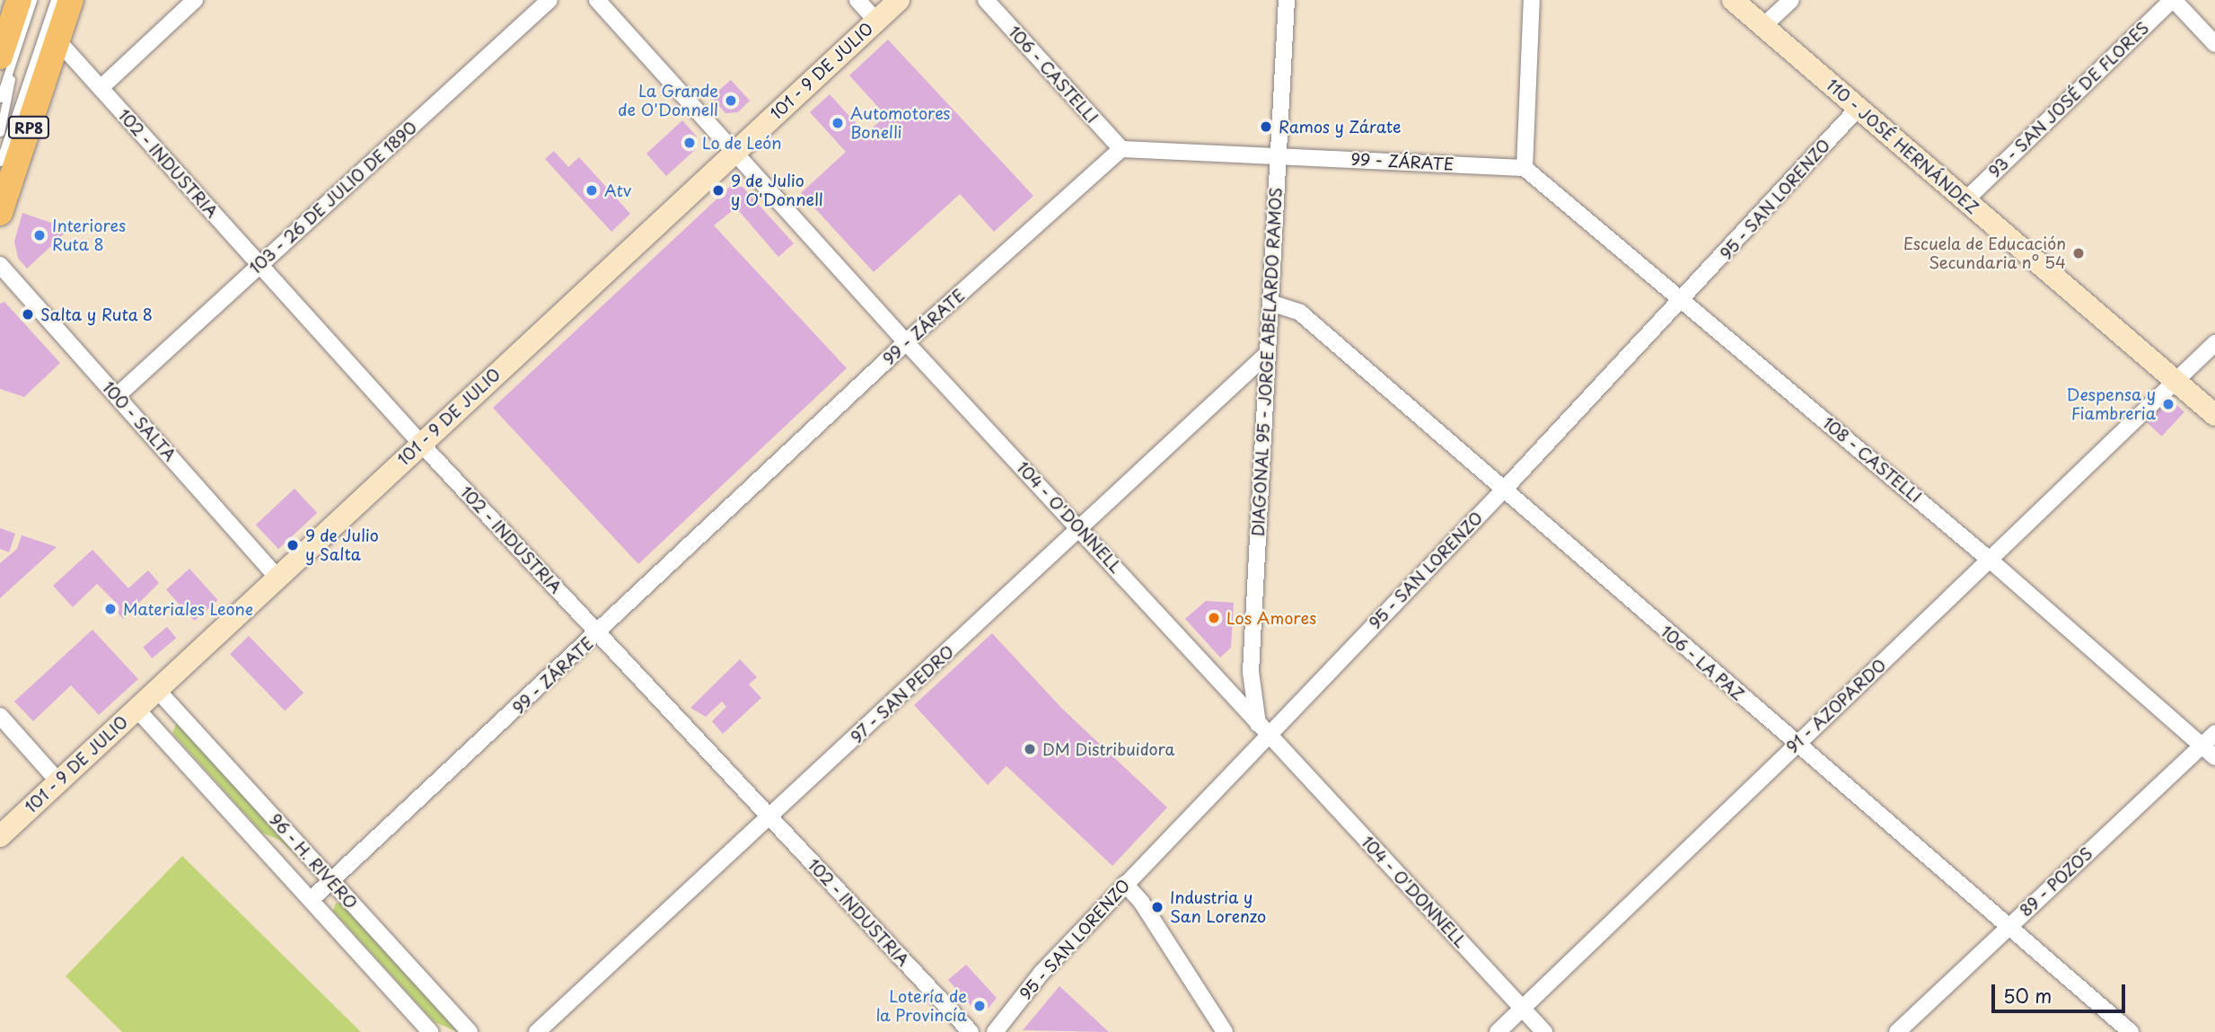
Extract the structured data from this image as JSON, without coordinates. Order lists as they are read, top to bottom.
{
  "streets": {
    "main road": ["RP8"],
    "street": [
      "101 - 9 DE JULIO",
      "106 - CASTELLI",
      "93 - SAN JOSÉ DE FLORES",
      "110 - JOSÉ HERNÁNDEZ",
      "99 - ZÁRATE",
      "102 - INDUSTRIA",
      "103 - 26 DE JULIO DE 1890",
      "95 - SAN LORENZO",
      "DIAGONAL 95 - JORGE ABELARDO RAMOS",
      "100 - SALTA",
      "108 - CASTELLI",
      "104 - O'DONNELL",
      "106 - LA PAZ",
      "97 - SAN PEDRO",
      "91 - AZOPARDO",
      "96 - H. RIVERO",
      "89 - POZOS"
    ]
  },
  "crossings": [
    ["101 - 9 DE JULIO", "102 - INDUSTRIA"],
    ["101 - 9 DE JULIO", "100 - SALTA"],
    ["101 - 9 DE JULIO", "104 - O'DONNELL"],
    ["101 - 9 DE JULIO", "96 - H. RIVERO"],
    ["106 - CASTELLI", "99 - ZÁRATE"],
    ["93 - SAN JOSÉ DE FLORES", "110 - JOSÉ HERNÁNDEZ"],
    ["RP8", "102 - INDUSTRIA"],
    ["110 - JOSÉ HERNÁNDEZ", "95 - SAN LORENZO"],
    ["110 - JOSÉ HERNÁNDEZ", "91 - AZOPARDO"],
    ["99 - ZÁRATE", "102 - INDUSTRIA"],
    ["99 - ZÁRATE", "DIAGONAL 95 - JORGE ABELARDO RAMOS"],
    ["99 - ZÁRATE", "108 - CASTELLI"],
    ["99 - ZÁRATE", "104 - O'DONNELL"],
    ["99 - ZÁRATE", "96 - H. RIVERO"],
    ["102 - INDUSTRIA", "103 - 26 DE JULIO DE 1890"],
    ["102 - INDUSTRIA", "97 - SAN PEDRO"],
    ["103 - 26 DE JULIO DE 1890", "100 - SALTA"],
    ["95 - SAN LORENZO", "DIAGONAL 95 - JORGE ABELARDO RAMOS"],
    ["95 - SAN LORENZO", "108 - CASTELLI"],
    ["95 - SAN LORENZO", "104 - O'DONNELL"],
    ["95 - SAN LORENZO", "106 - LA PAZ"],
    ["DIAGONAL 95 - JORGE ABELARDO RAMOS", "104 - O'DONNELL"],
    ["DIAGONAL 95 - JORGE ABELARDO RAMOS", "106 - LA PAZ"],
    ["DIAGONAL 95 - JORGE ABELARDO RAMOS", "97 - SAN PEDRO"],
    ["108 - CASTELLI", "91 - AZOPARDO"],
    ["108 - CASTELLI", "89 - POZOS"],
    ["104 - O'DONNELL", "97 - SAN PEDRO"],
    ["104 - O'DONNELL", "91 - AZOPARDO"],
    ["106 - LA PAZ", "91 - AZOPARDO"],
    ["106 - LA PAZ", "89 - POZOS"]
  ],
  "places": [
    "La Grande de O'Donnell",
    "Automotores Bonelli",
    "Ramos y Zárate",
    "Lo de León",
    "Atv",
    "9 de Julio y O'Donnell",
    "Interiores Ruta 8",
    "Escuela de Educación Secundaria nº 54",
    "Salta y Ruta 8",
    "Despensa y Fiambreria",
    "9 de Julio y Salta",
    "Materiales Leone",
    "Los Amores",
    "DM Distribuidora",
    "Industria y San Lorenzo",
    "Lotería de la Provincía"
  ],
  "scale_bar": "50 m"
}
